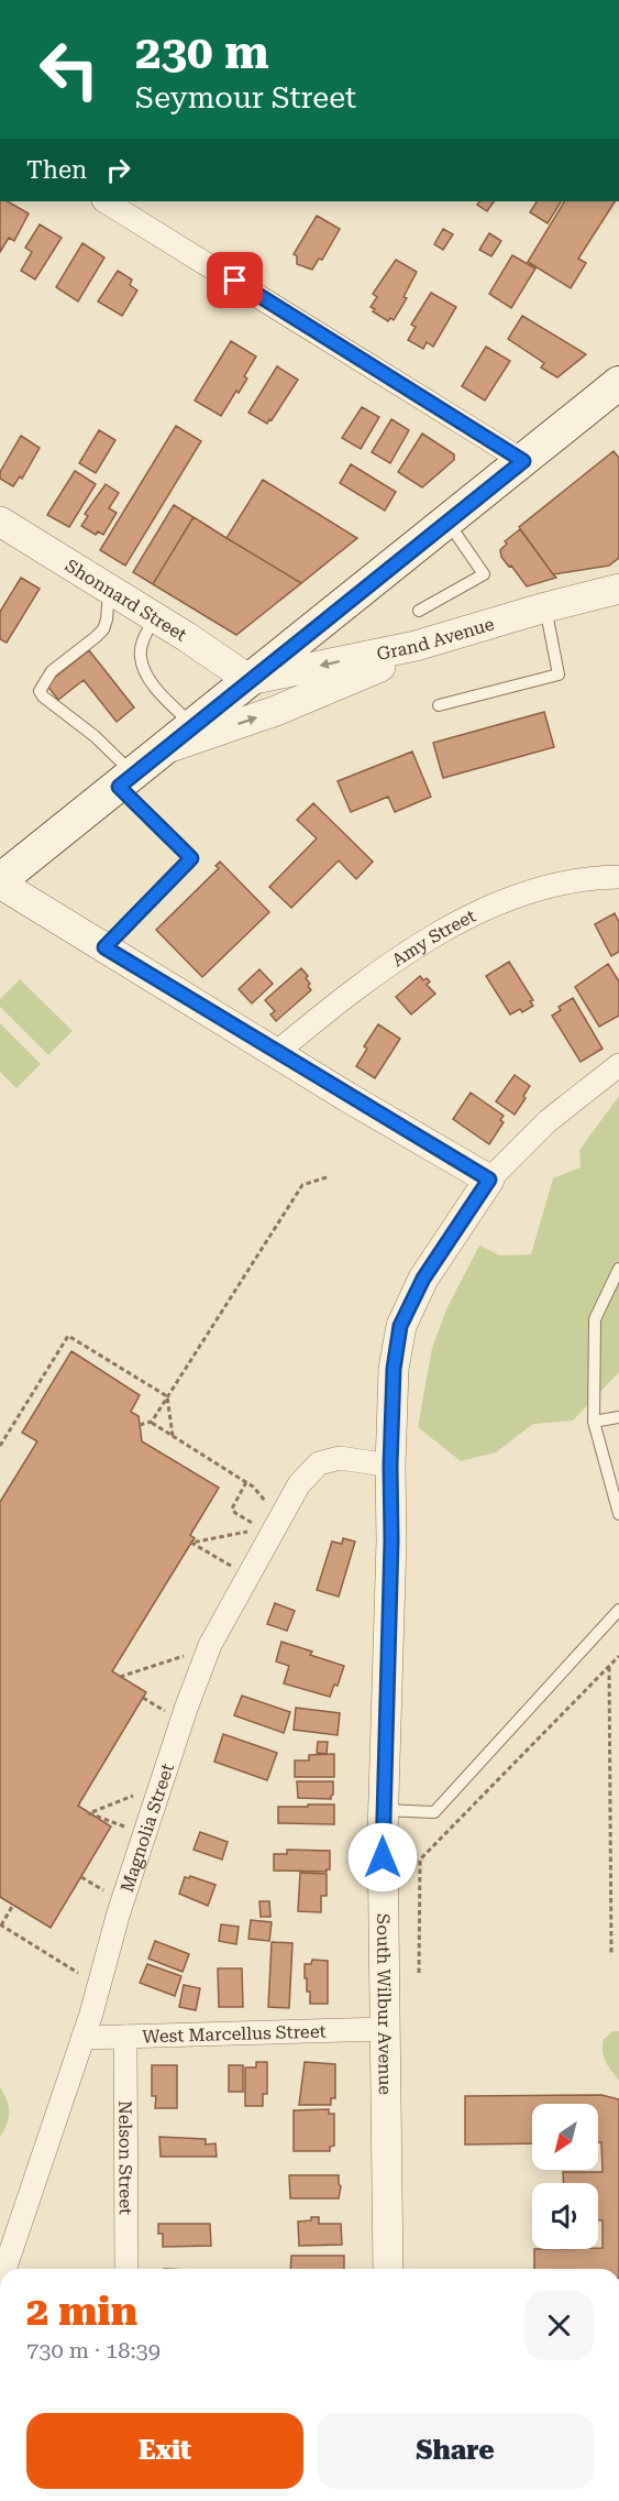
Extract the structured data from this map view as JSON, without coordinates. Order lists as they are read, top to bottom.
{
  "streets": {
    "street": [
      "Shonnard Street",
      "Grand Avenue",
      "Amy Street",
      "Magnolia Street",
      "South Wilbur Avenue",
      "West Marcellus Street",
      "Nelson Street"
    ]
  },
  "crossings": [
    ["Shonnard Street", "Grand Avenue"],
    ["Magnolia Street", "South Wilbur Avenue"],
    ["Magnolia Street", "West Marcellus Street"],
    ["South Wilbur Avenue", "West Marcellus Street"],
    ["West Marcellus Street", "Nelson Street"]
  ],
  "north": "bottom left",
  "page": {
    "turn": ["230 m", "Seymour Street"],
    "then": "Then",
    "heading": ["2 min", "730 m · 18:39"],
    "buttons": ["Exit", "Share"]
  }
}
